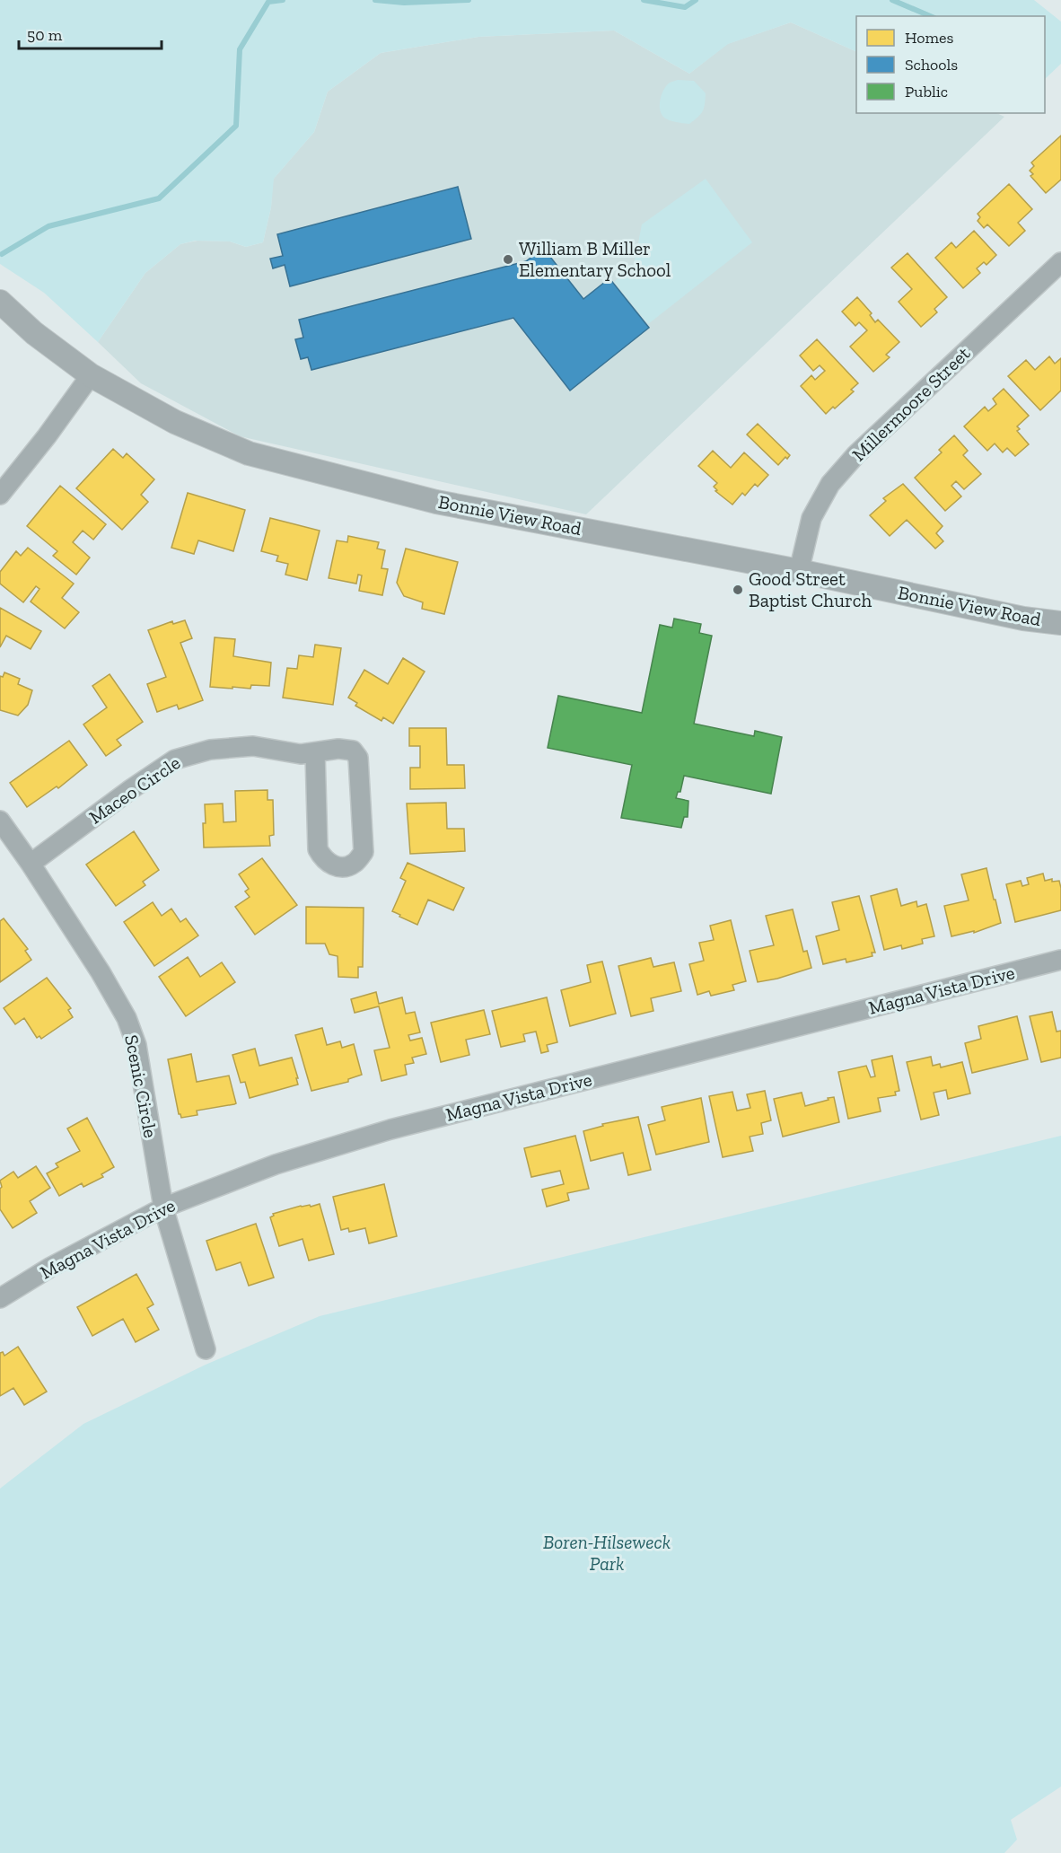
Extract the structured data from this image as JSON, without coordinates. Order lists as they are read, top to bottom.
{
  "streets": {
    "street": [
      "Millermoore Street",
      "Bonnie View Road",
      "Maceo Circle",
      "Magna Vista Drive",
      "Scenic Circle"
    ]
  },
  "crossings": [
    ["Millermoore Street", "Bonnie View Road"],
    ["Maceo Circle", "Scenic Circle"],
    ["Magna Vista Drive", "Scenic Circle"]
  ],
  "parks": ["Boren-Hilseweck Park"],
  "places": ["William B Miller Elementary School", "Good Street Baptist Church"],
  "legend": ["Homes", "Schools", "Public"],
  "scale_bar": "50 m"
}
